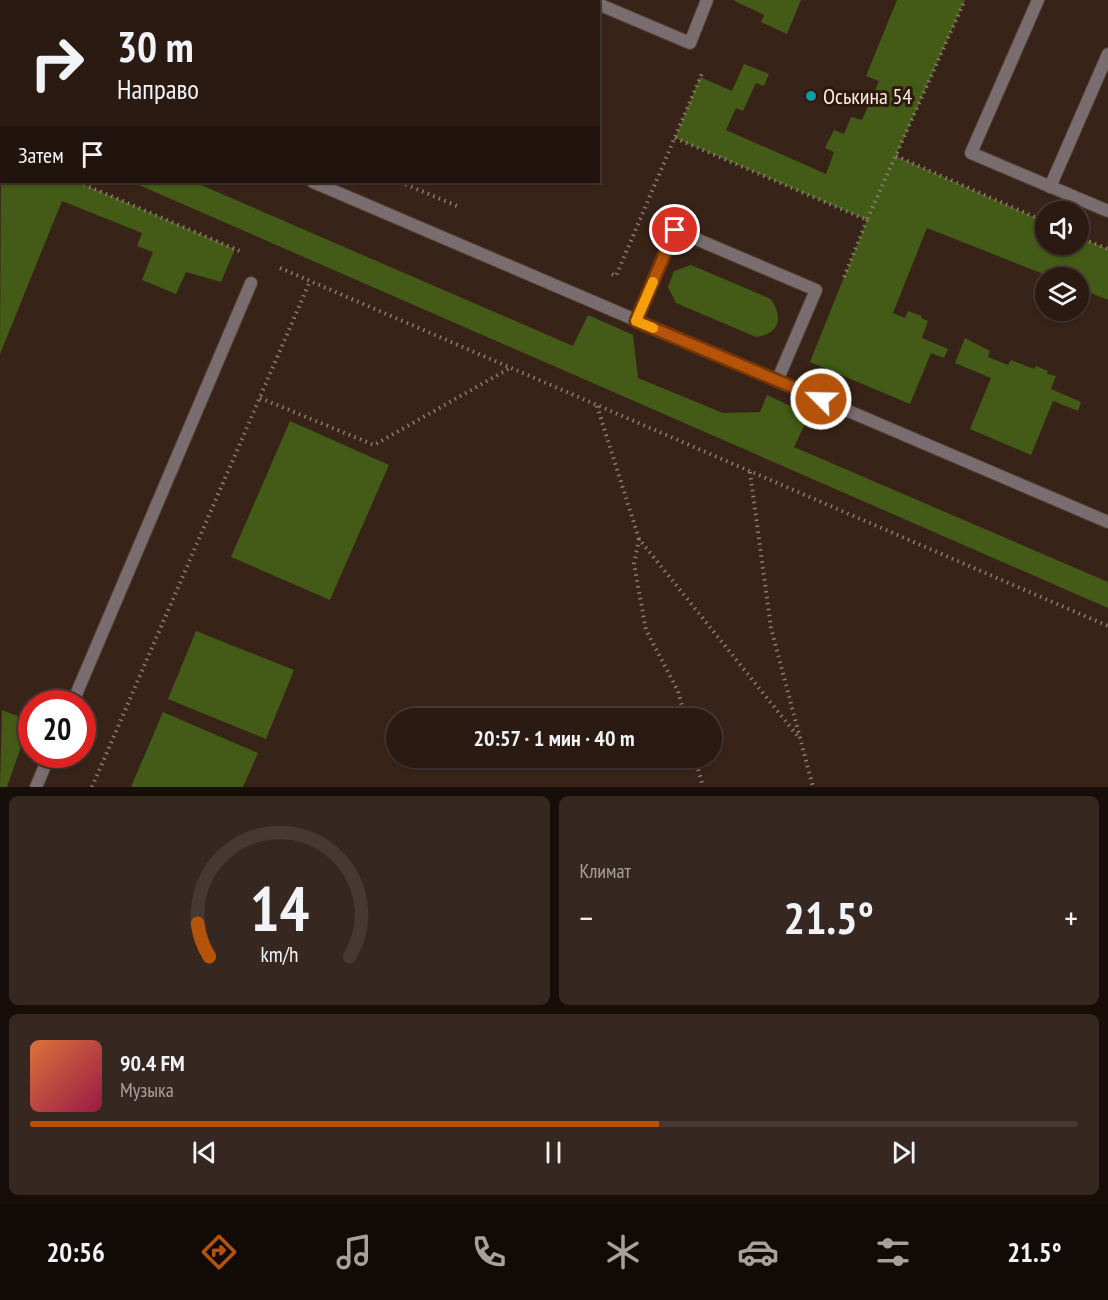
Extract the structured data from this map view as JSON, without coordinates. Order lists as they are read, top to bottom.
{
  "places": ["Оськина 54"],
  "page": {
    "turn": ["30 m", "Направо"],
    "then": "Затем",
    "limit": "20",
    "trip": "20:57 · 1 мин · 40 m",
    "tile": "Климат",
    "heat": ["−", "21.5°", "+"],
    "song": ["90.4 FM", "Музыка"],
    "tabs": ["20:56", "21.5°"],
    "gauge": ["14", "km/h"]
  }
}
